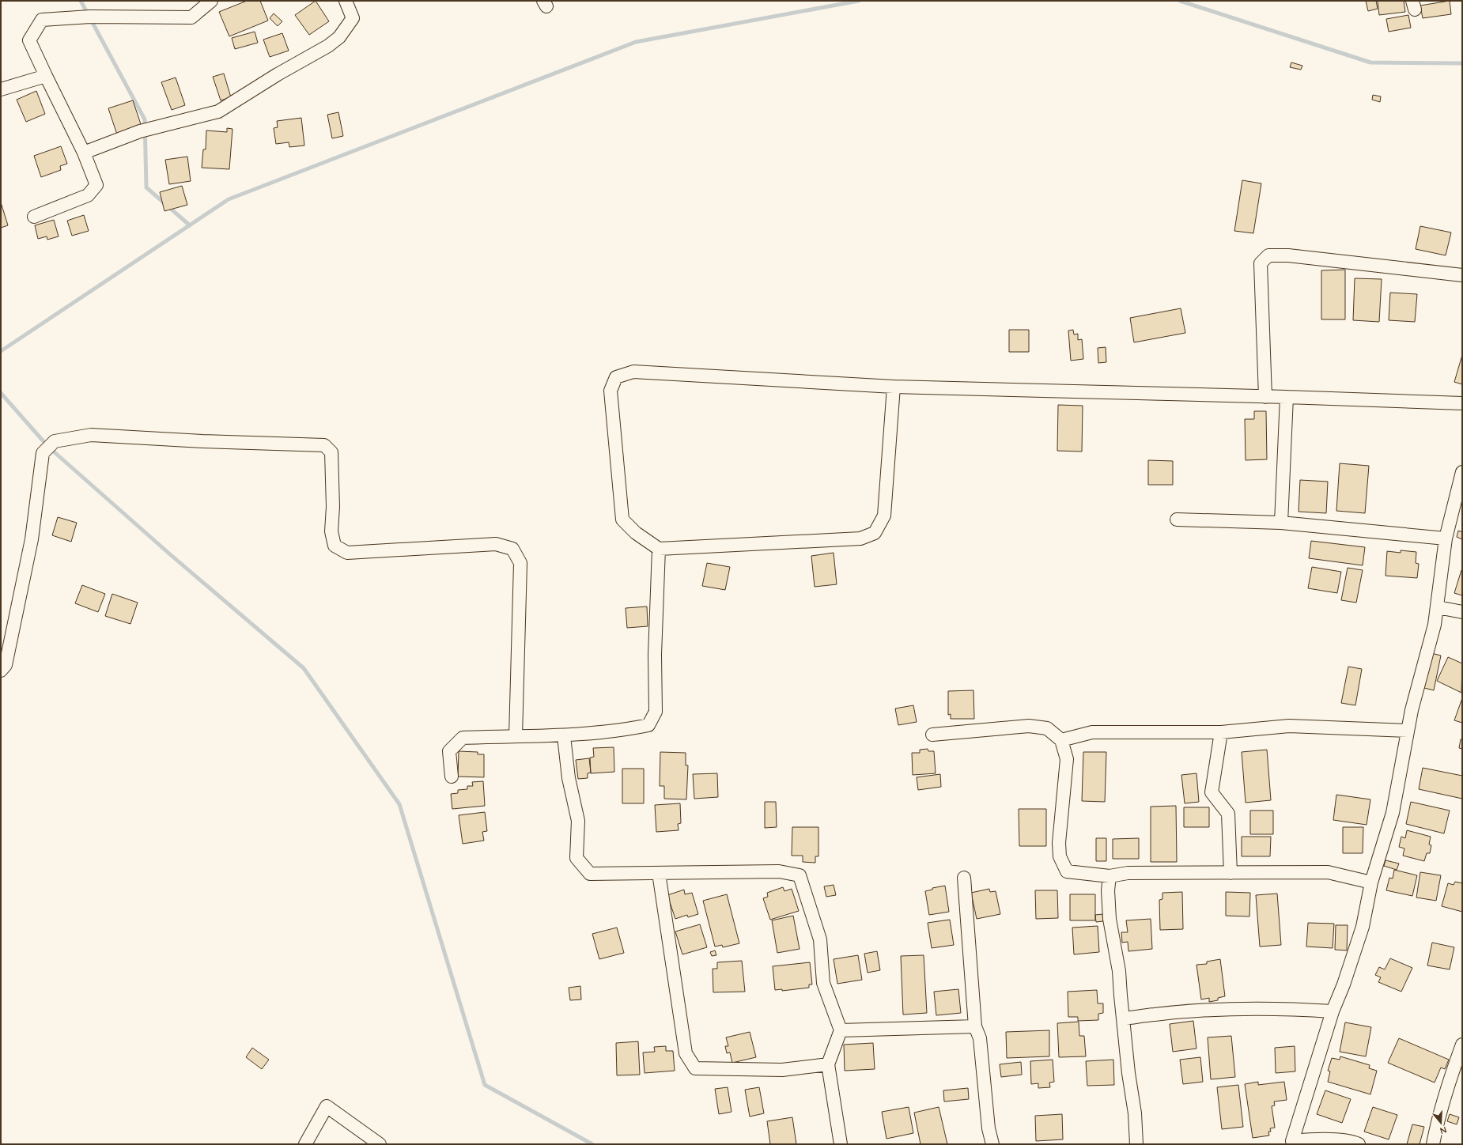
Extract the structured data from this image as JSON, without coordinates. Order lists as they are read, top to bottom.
{
  "north": "bottom"
}
